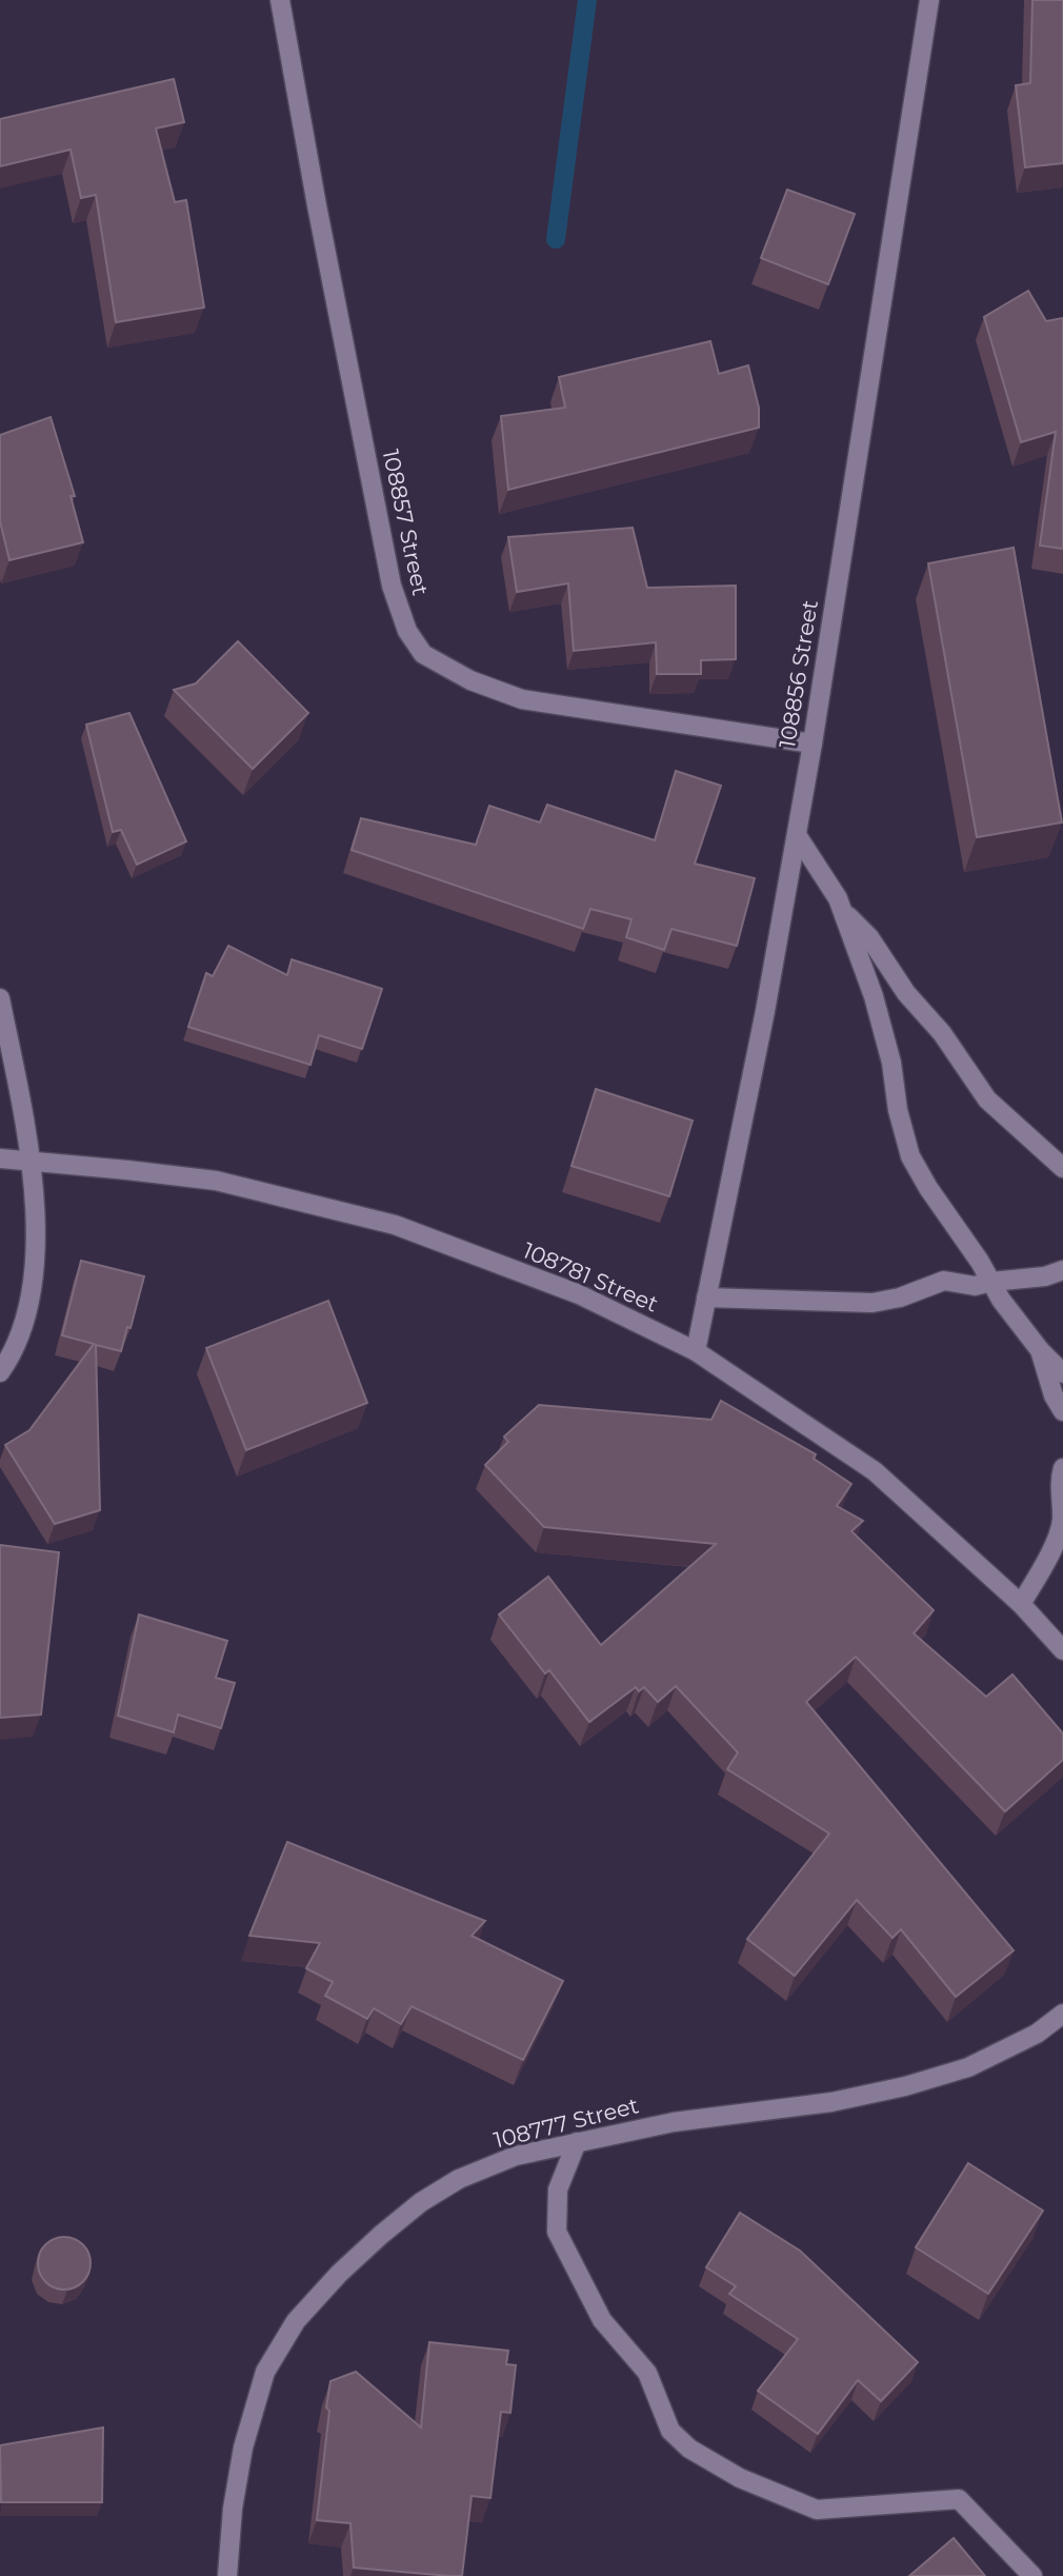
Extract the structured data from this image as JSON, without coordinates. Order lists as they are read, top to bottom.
{
  "streets": {
    "street": [
      "108857 Street",
      "108856 Street",
      "108781 Street",
      "108777 Street"
    ]
  },
  "crossings": [
    ["108857 Street", "108856 Street"],
    ["108856 Street", "108781 Street"]
  ]
}
